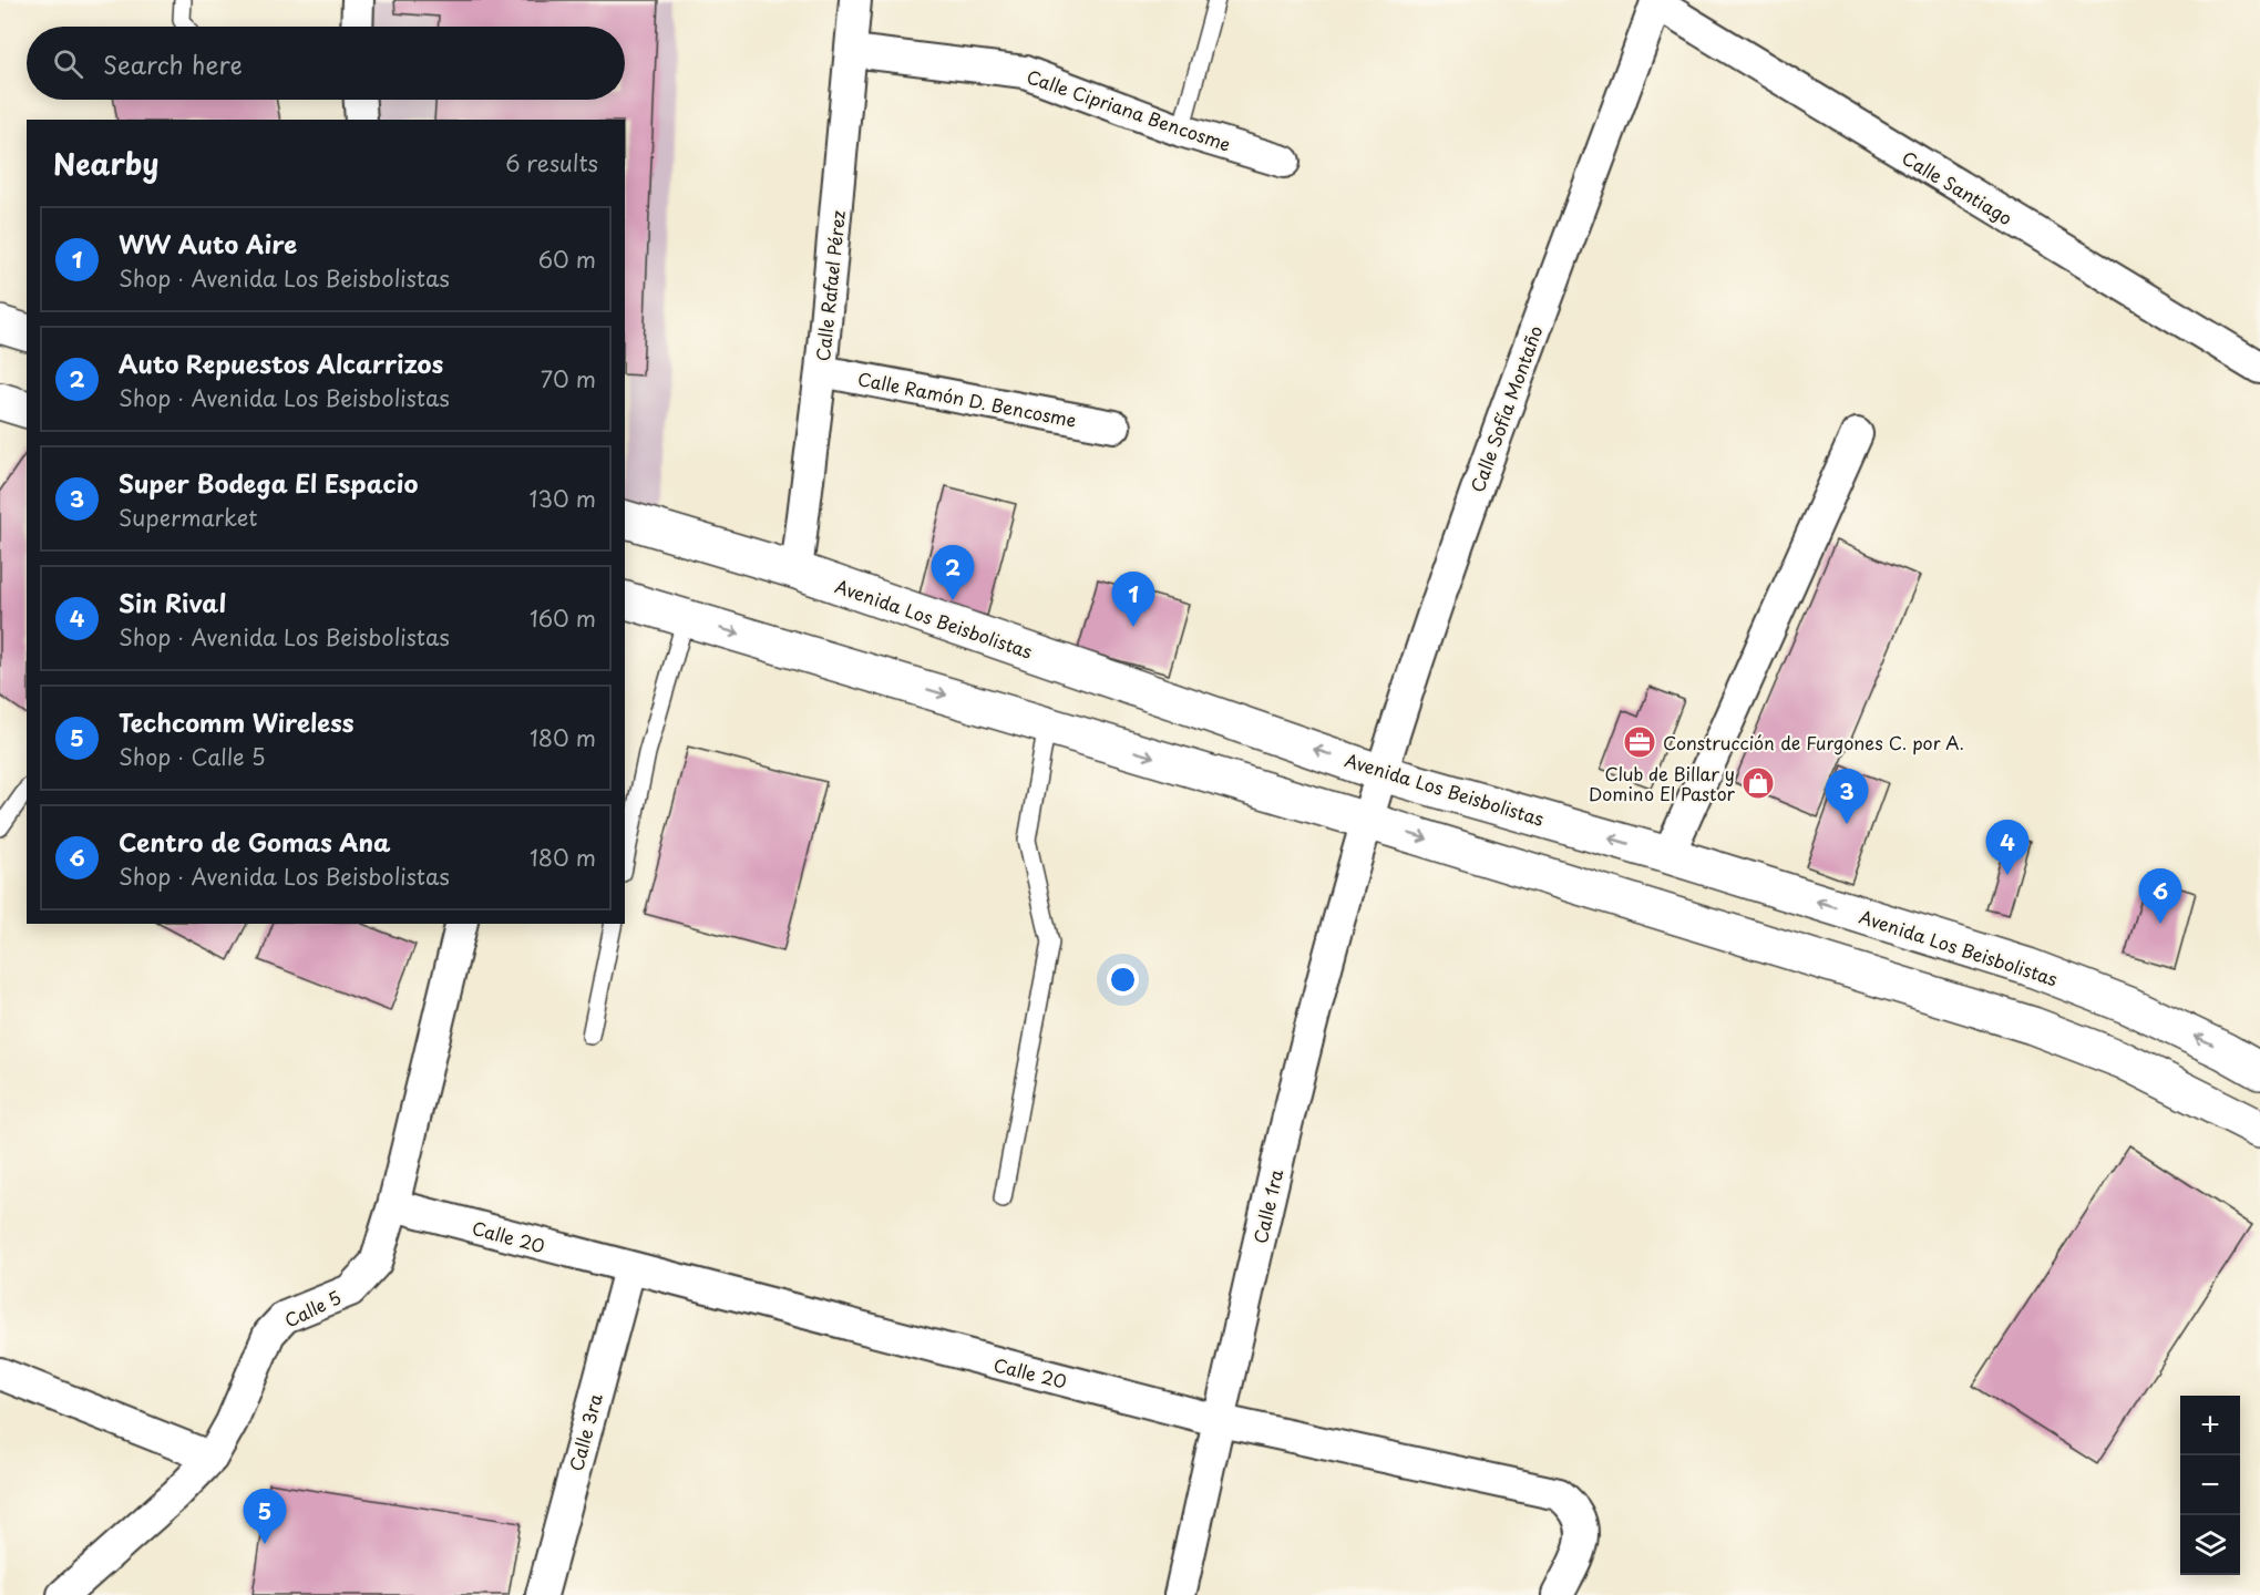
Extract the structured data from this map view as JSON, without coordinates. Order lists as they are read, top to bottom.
{
  "streets": {
    "main road": ["Avenida Los Beisbolistas"],
    "street": [
      "Calle Cipriana Bencosme",
      "Calle Santiago",
      "Calle Rafael Pérez",
      "Calle Ramón D. Bencosme",
      "Calle Sofía Montaño",
      "Calle 1ra",
      "Calle 20",
      "Calle 5",
      "Calle 3ra"
    ]
  },
  "crossings": [
    ["Calle Cipriana Bencosme", "Calle Rafael Pérez"],
    ["Calle Santiago", "Calle Sofía Montaño"],
    ["Calle Rafael Pérez", "Calle Ramón D. Bencosme"],
    ["Calle Rafael Pérez", "Avenida Los Beisbolistas"],
    ["Calle Sofía Montaño", "Avenida Los Beisbolistas"],
    ["Calle Sofía Montaño", "Calle 1ra"],
    ["Calle 1ra", "Calle 20"],
    ["Calle 20", "Calle 5"],
    ["Calle 20", "Calle 3ra"]
  ],
  "places": {
    "office": ["Construcción de Furgones C. por A."],
    "shop": ["Club de Billar y Domino El Pastor"]
  },
  "page": {
    "search": "Search here",
    "heading": ["Nearby", "6 results"],
    "list": [
      {
        "mark": "1",
        "name": "WW Auto Aire",
        "note": "Shop · Avenida Los Beisbolistas",
        "value": "60 m"
      },
      {
        "mark": "2",
        "name": "Auto Repuestos Alcarrizos",
        "note": "Shop · Avenida Los Beisbolistas",
        "value": "70 m"
      },
      {
        "mark": "3",
        "name": "Super Bodega El Espacio",
        "note": "Supermarket",
        "value": "130 m"
      },
      {
        "mark": "4",
        "name": "Sin Rival",
        "note": "Shop · Avenida Los Beisbolistas",
        "value": "160 m"
      },
      {
        "mark": "5",
        "name": "Techcomm Wireless",
        "note": "Shop · Calle 5",
        "value": "180 m"
      },
      {
        "mark": "6",
        "name": "Centro de Gomas Ana",
        "note": "Shop · Avenida Los Beisbolistas",
        "value": "180 m"
      }
    ],
    "pins": [
      "2",
      "1",
      "3",
      "4",
      "6",
      "5"
    ],
    "map_buttons": ["+", "−"]
  }
}
